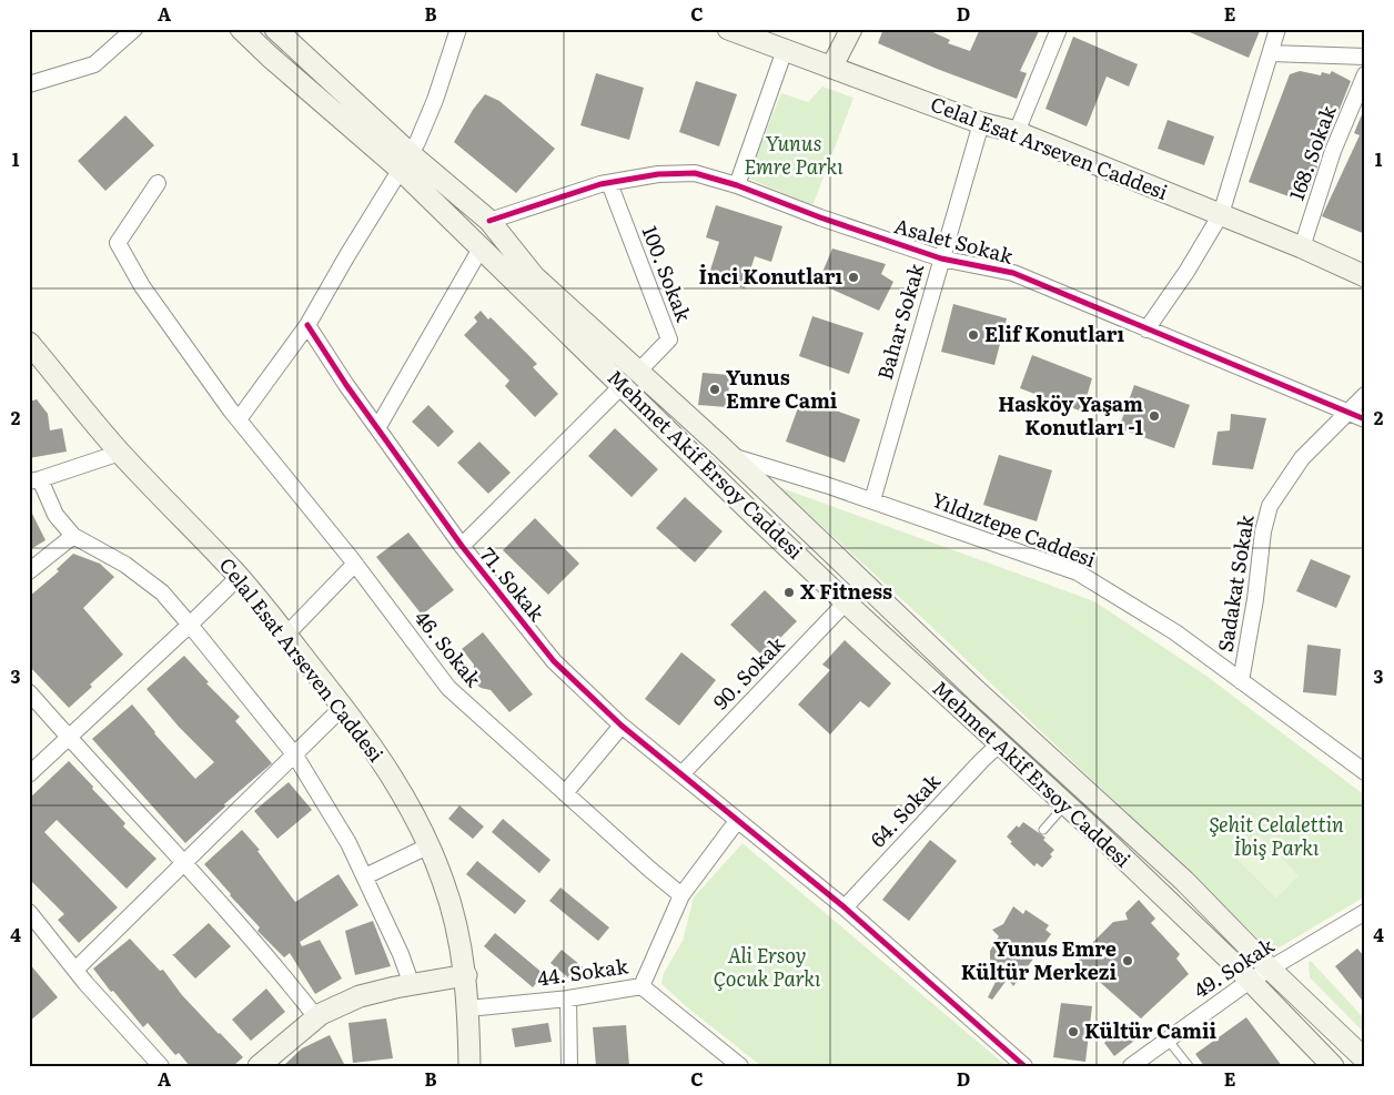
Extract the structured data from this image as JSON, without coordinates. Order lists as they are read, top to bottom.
{
  "streets": {
    "main road": ["Celal Esat Arseven Caddesi", "Mehmet Akif Ersoy Caddesi"],
    "street": [
      "168. Sokak",
      "Asalet Sokak",
      "100. Sokak",
      "Bahar Sokak",
      "Yıldıztepe Caddesi",
      "Sadakat Sokak",
      "71. Sokak",
      "46. Sokak",
      "90. Sokak",
      "64. Sokak",
      "49. Sokak",
      "44. Sokak"
    ]
  },
  "crossings": [
    ["Celal Esat Arseven Caddesi", "168. Sokak"],
    ["Celal Esat Arseven Caddesi", "Bahar Sokak"],
    ["Celal Esat Arseven Caddesi", "44. Sokak"],
    ["Asalet Sokak", "100. Sokak"],
    ["Asalet Sokak", "Bahar Sokak"],
    ["Asalet Sokak", "Mehmet Akif Ersoy Caddesi"],
    ["Asalet Sokak", "Sadakat Sokak"],
    ["100. Sokak", "Mehmet Akif Ersoy Caddesi"],
    ["Bahar Sokak", "Yıldıztepe Caddesi"],
    ["Mehmet Akif Ersoy Caddesi", "Yıldıztepe Caddesi"],
    ["Mehmet Akif Ersoy Caddesi", "90. Sokak"],
    ["Mehmet Akif Ersoy Caddesi", "64. Sokak"],
    ["Mehmet Akif Ersoy Caddesi", "49. Sokak"],
    ["Yıldıztepe Caddesi", "Sadakat Sokak"],
    ["71. Sokak", "90. Sokak"],
    ["71. Sokak", "64. Sokak"]
  ],
  "parks": ["Yunus Emre Parkı", "Şehit Celalettin İbiş Parkı", "Ali Ersoy Çocuk Parkı"],
  "places": [
    "İnci Konutları",
    "Elif Konutları",
    "Yunus Emre Cami",
    "Hasköy Yaşam Konutları -1",
    "X Fitness",
    "Yunus Emre Kültür Merkezi",
    "Kültür Camii"
  ],
  "grid": {
    "columns": [
      "A",
      "B",
      "C",
      "D",
      "E"
    ],
    "rows": [
      "1",
      "2",
      "3",
      "4"
    ]
  }
}
